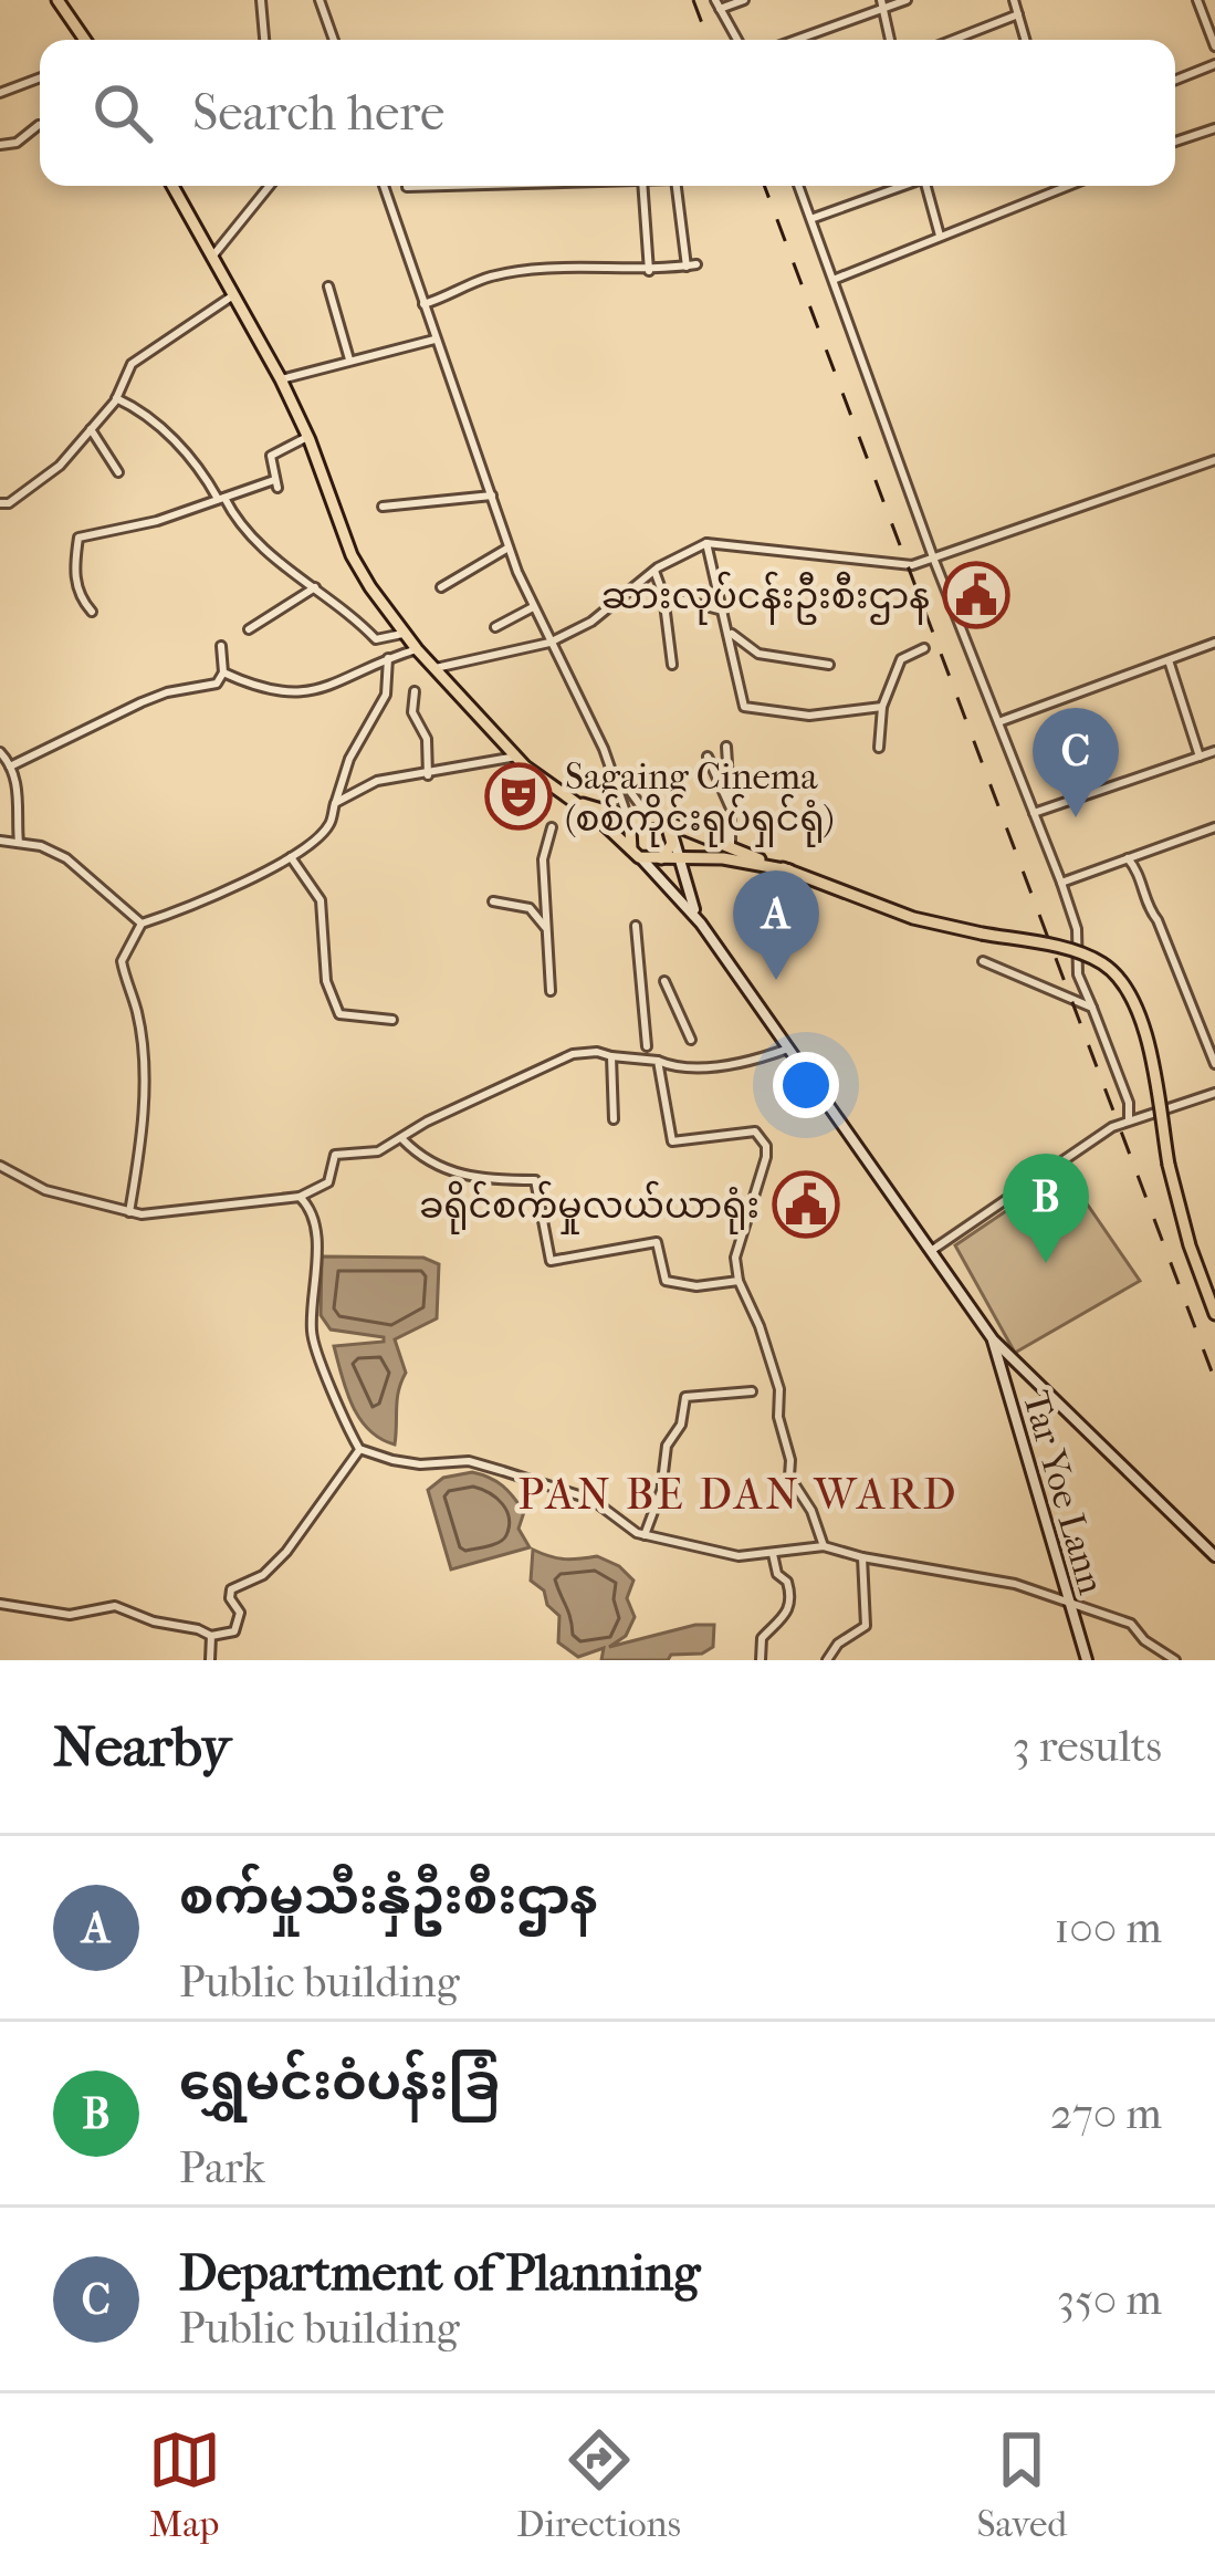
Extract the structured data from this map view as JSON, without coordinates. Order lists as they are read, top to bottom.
{
  "streets": {
    "main road": ["Tar Yoe Lann"]
  },
  "districts": ["PAN BE DAN WARD"],
  "places": {
    "public building": ["ဆားလုပ်ငန်းဦးစီးဌာန", "ခရိုင်စက်မှုလယ်ယာရုံး"],
    "theatre": ["Sagaing Cinema (စစ်ကိုင်းရုပ်ရှင်ရုံ)"]
  },
  "page": {
    "search": "Search here",
    "pins": ["C", "A", "B"],
    "heading": ["Nearby", "3 results"],
    "list": [
      {
        "mark": "A",
        "name": "စက်မှုသီးနှံဦးစီးဌာန",
        "note": "Public building",
        "value": "100 m"
      },
      {
        "mark": "B",
        "name": "ရွှေမင်းဝံပန်းခြံ",
        "note": "Park",
        "value": "270 m"
      },
      {
        "mark": "C",
        "name": "Department of Planning",
        "note": "Public building",
        "value": "350 m"
      }
    ],
    "nav": ["Map", "Directions", "Saved"]
  }
}
